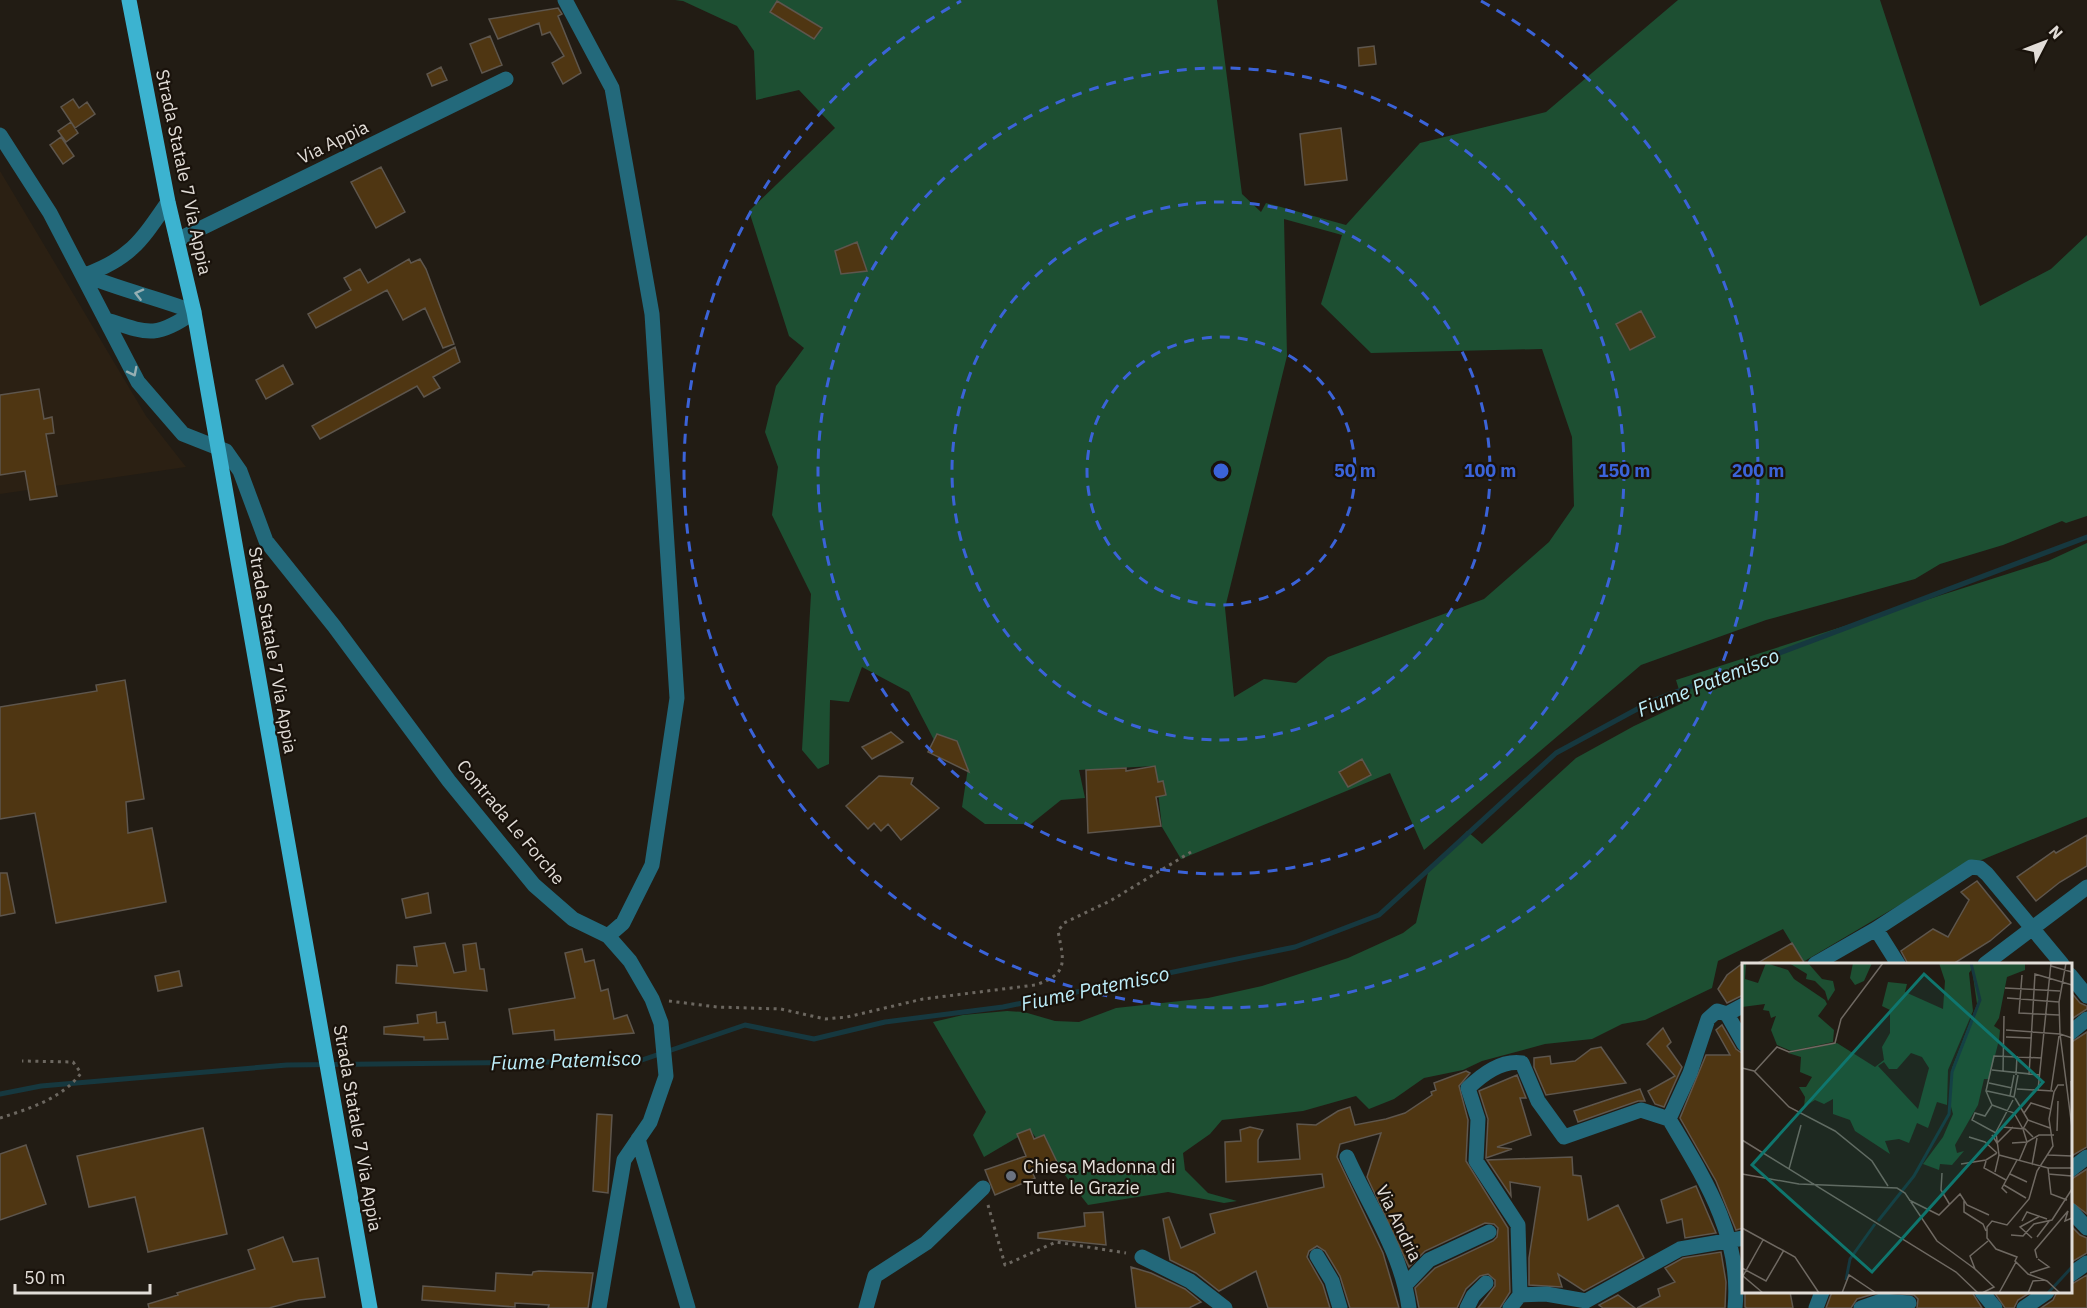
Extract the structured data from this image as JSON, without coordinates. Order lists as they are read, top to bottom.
{
  "streets": {
    "main road": ["Strada Statale 7 Via Appia"],
    "street": ["Via Appia", "Contrada Le Forche", "Via Andria"]
  },
  "crossings": [
    ["Via Appia", "Strada Statale 7 Via Appia"],
    ["Strada Statale 7 Via Appia", "Contrada Le Forche"]
  ],
  "water": ["Fiume Patemisco"],
  "places": ["Chiesa Madonna di Tutte le Grazie"],
  "scale_bar": "50 m",
  "north": "top right",
  "rings": [
    "50 m",
    "100 m",
    "150 m",
    "200 m"
  ]
}
